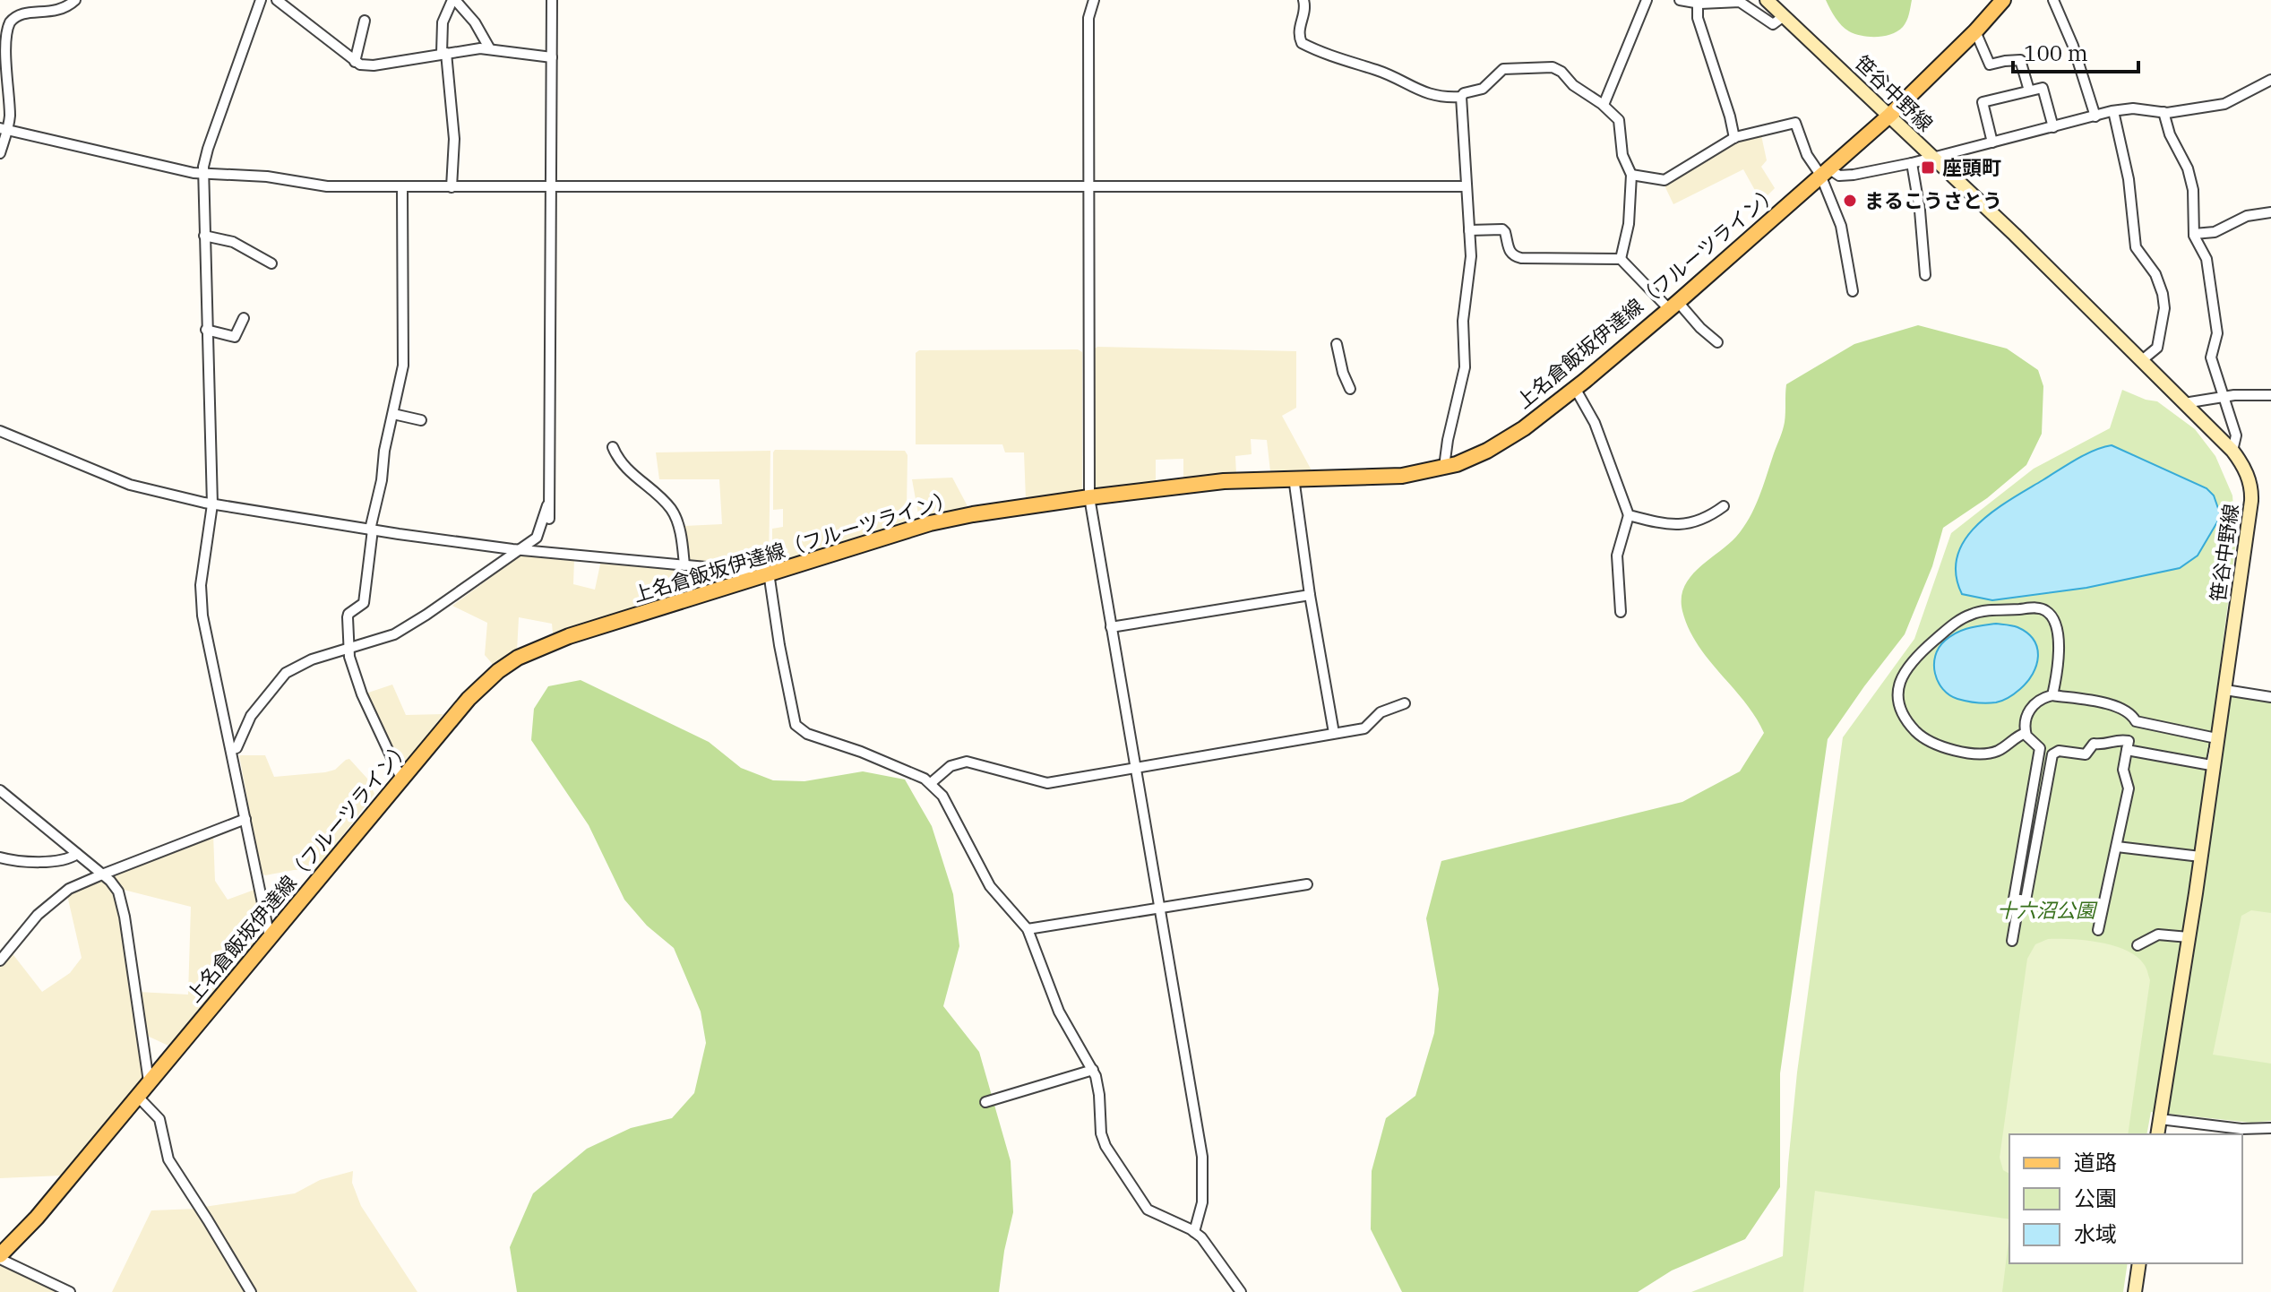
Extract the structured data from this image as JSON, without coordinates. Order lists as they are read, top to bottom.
{
  "streets": {
    "main road": ["上名倉飯坂伊達線（フルーツライン）"],
    "street": ["笹谷中野線"]
  },
  "crossings": [
    ["笹谷中野線", "上名倉飯坂伊達線（フルーツライン）"]
  ],
  "parks": ["十六沼公園"],
  "places": {
    "transit": ["座頭町"],
    "other": ["まるこうさとう"]
  },
  "legend": ["道路", "公園", "水域"],
  "scale_bar": "100 m"
}
